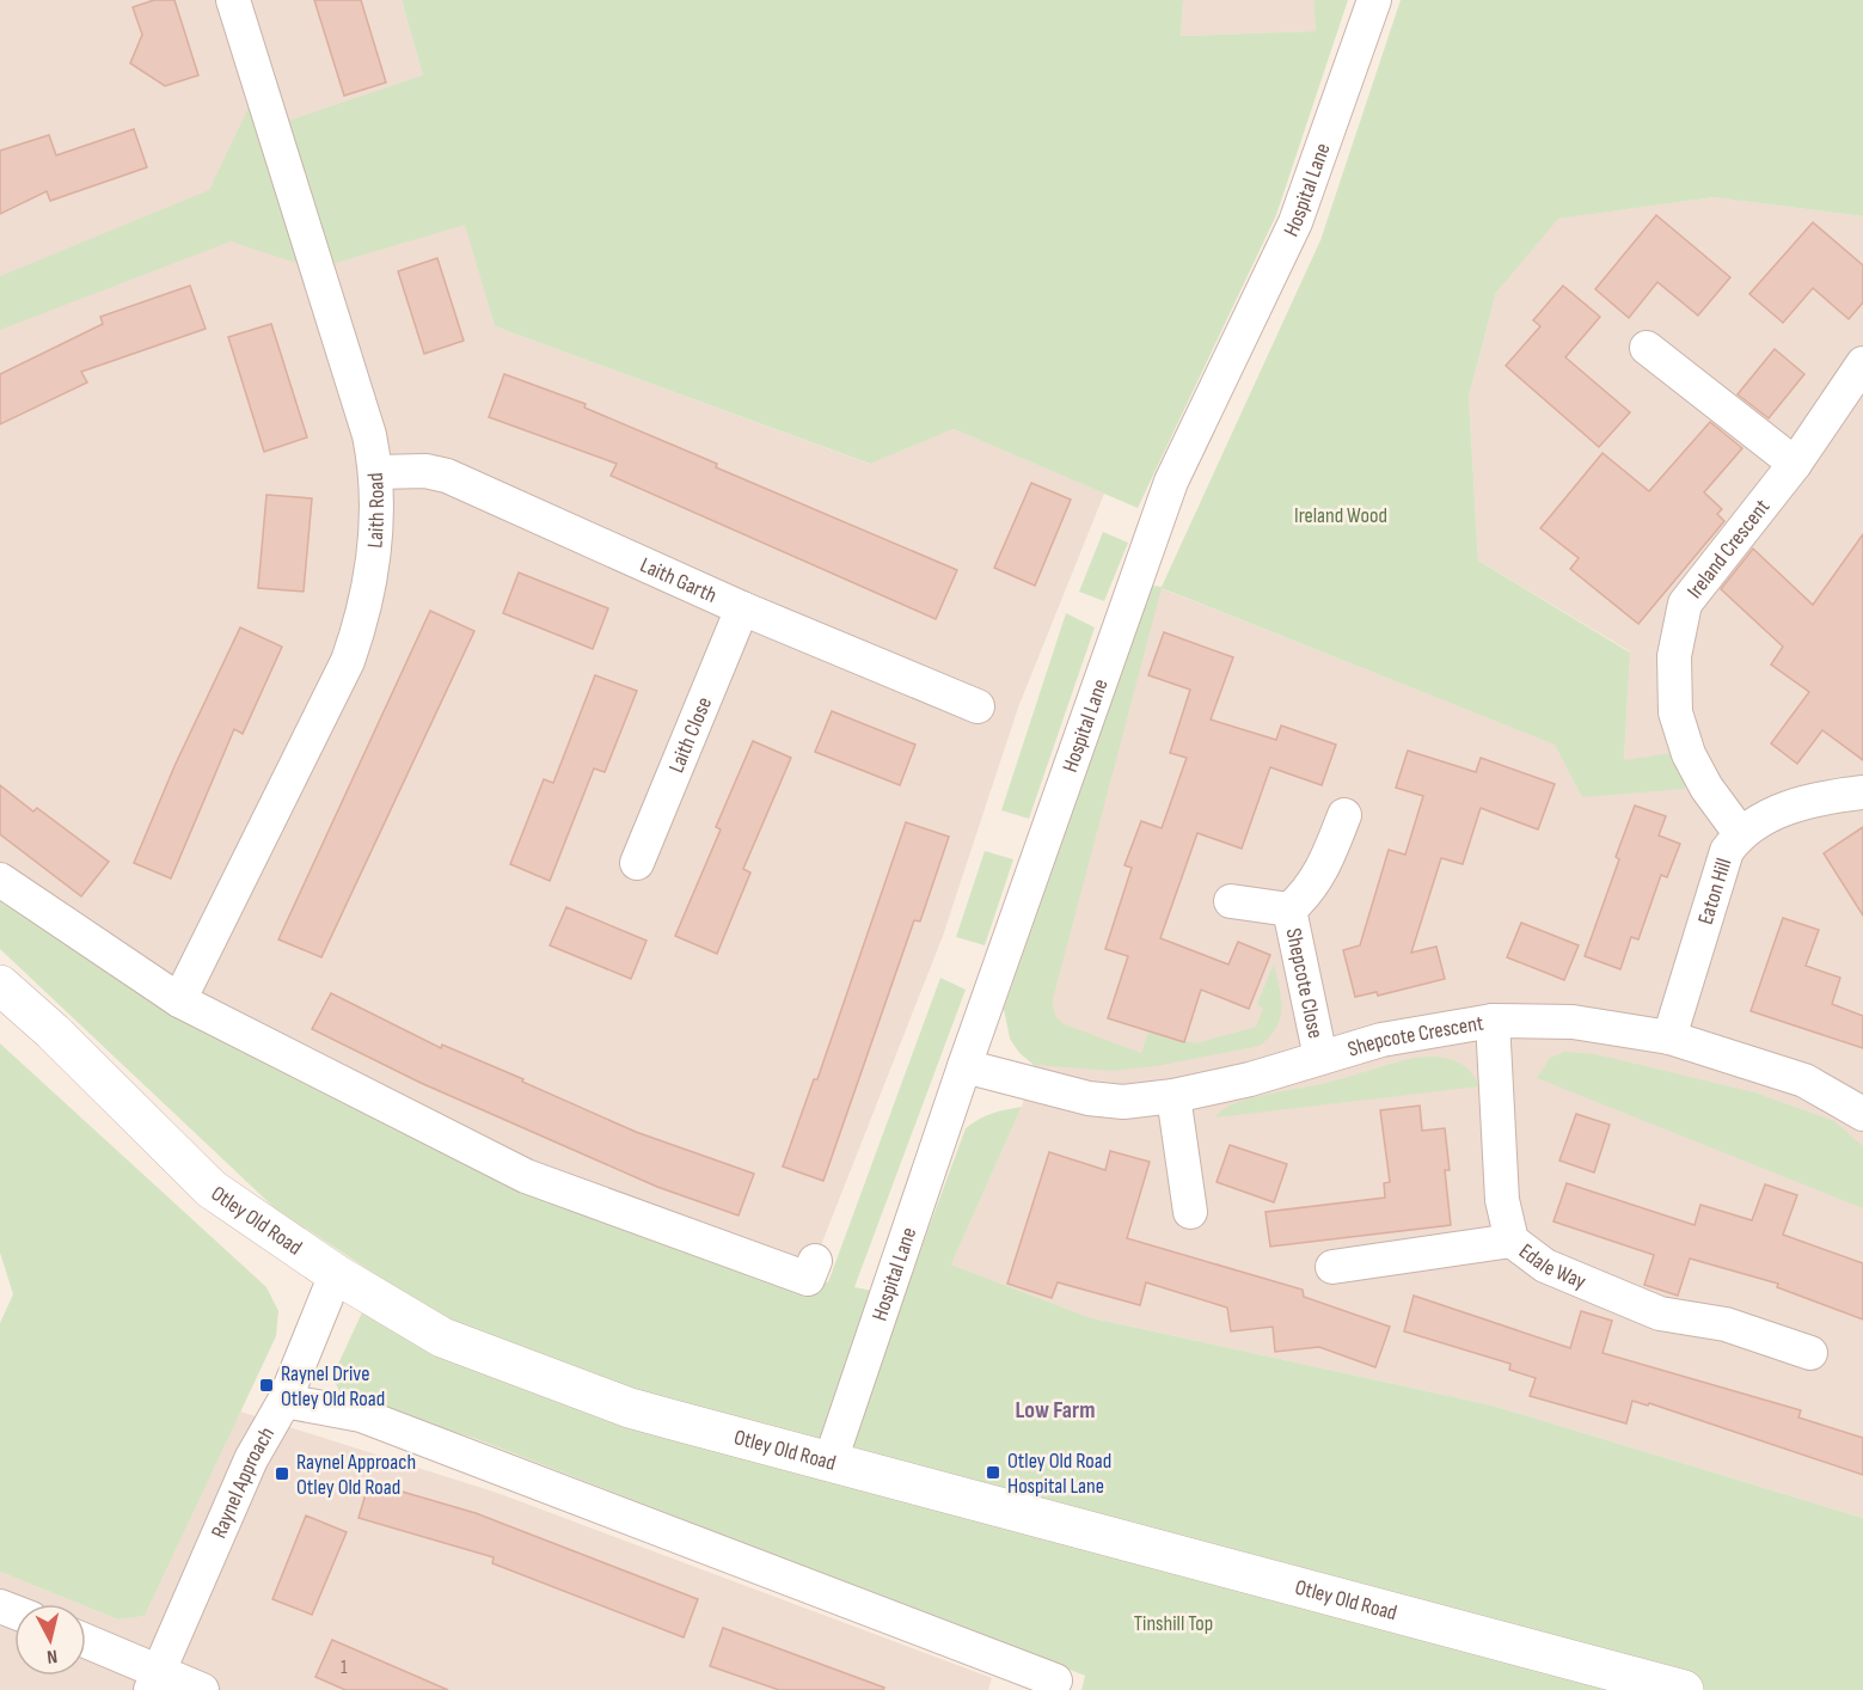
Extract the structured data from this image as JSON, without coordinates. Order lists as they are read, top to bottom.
{
  "streets": {
    "street": [
      "Hospital Lane",
      "Laith Road",
      "Ireland Crescent",
      "Laith Garth",
      "Laith Close",
      "Eaton Hill",
      "Shepcote Close",
      "Shepcote Crescent",
      "Otley Old Road",
      "Edale Way",
      "Raynel Approach"
    ]
  },
  "crossings": [
    ["Hospital Lane", "Shepcote Crescent"],
    ["Hospital Lane", "Otley Old Road"],
    ["Laith Road", "Laith Garth"],
    ["Ireland Crescent", "Eaton Hill"],
    ["Laith Garth", "Laith Close"],
    ["Eaton Hill", "Shepcote Crescent"],
    ["Shepcote Close", "Shepcote Crescent"],
    ["Shepcote Crescent", "Edale Way"],
    ["Otley Old Road", "Raynel Approach"]
  ],
  "districts": ["Low Farm"],
  "parks": ["Ireland Wood", "Tinshill Top"],
  "places": {
    "transit": ["Raynel Drive Otley Old Road", "Otley Old Road Hospital Lane", "Raynel Approach Otley Old Road"]
  },
  "house_numbers": ["1"],
  "north": "bottom"
}
